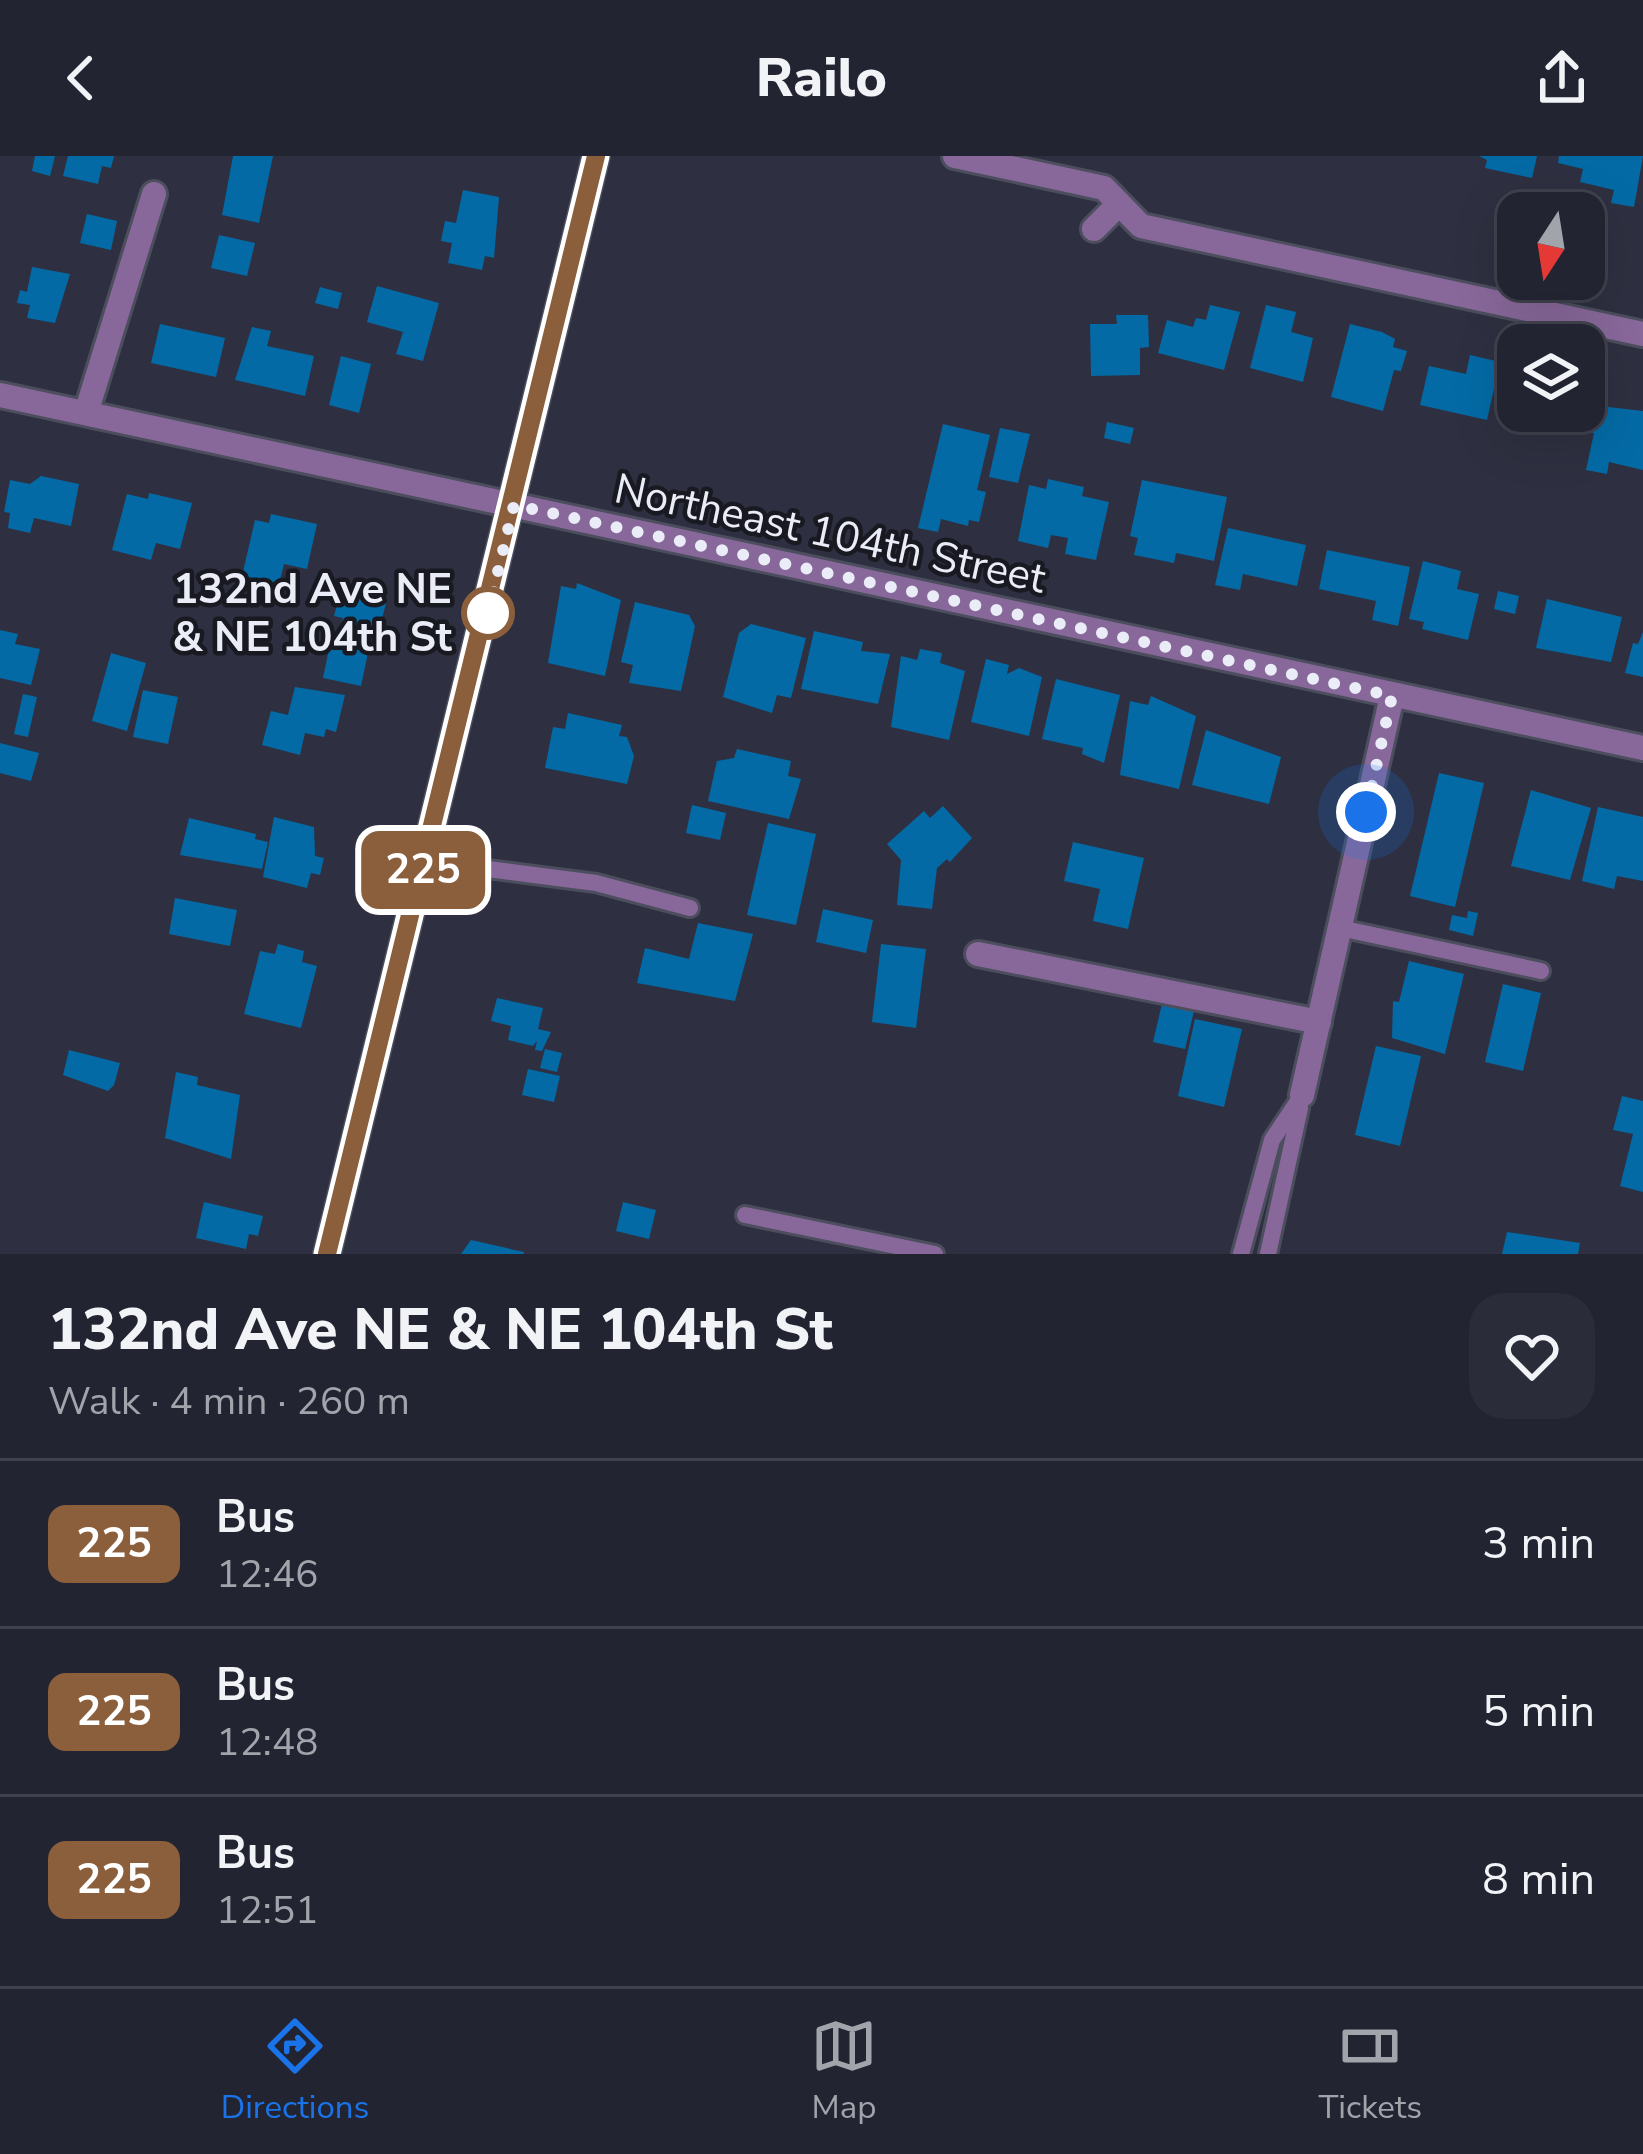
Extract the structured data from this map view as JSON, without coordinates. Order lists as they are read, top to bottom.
{
  "streets": {
    "street": ["Northeast 104th Street"]
  },
  "places": ["132nd Ave NE & NE 104th St"],
  "lines": ["bus line 225"],
  "north": "bottom",
  "page": {
    "header": "Railo",
    "on_map": "225",
    "heading": ["132nd Ave NE & NE 104th St", "Walk · 4 min · 260 m"],
    "list": [
      {
        "mark": "225",
        "name": "Bus",
        "note": "12:46",
        "value": "3 min"
      },
      {
        "mark": "225",
        "name": "Bus",
        "note": "12:48",
        "value": "5 min"
      },
      {
        "mark": "225",
        "name": "Bus",
        "note": "12:51",
        "value": "8 min"
      }
    ],
    "tabs": ["Directions", "Map", "Tickets"]
  }
}
